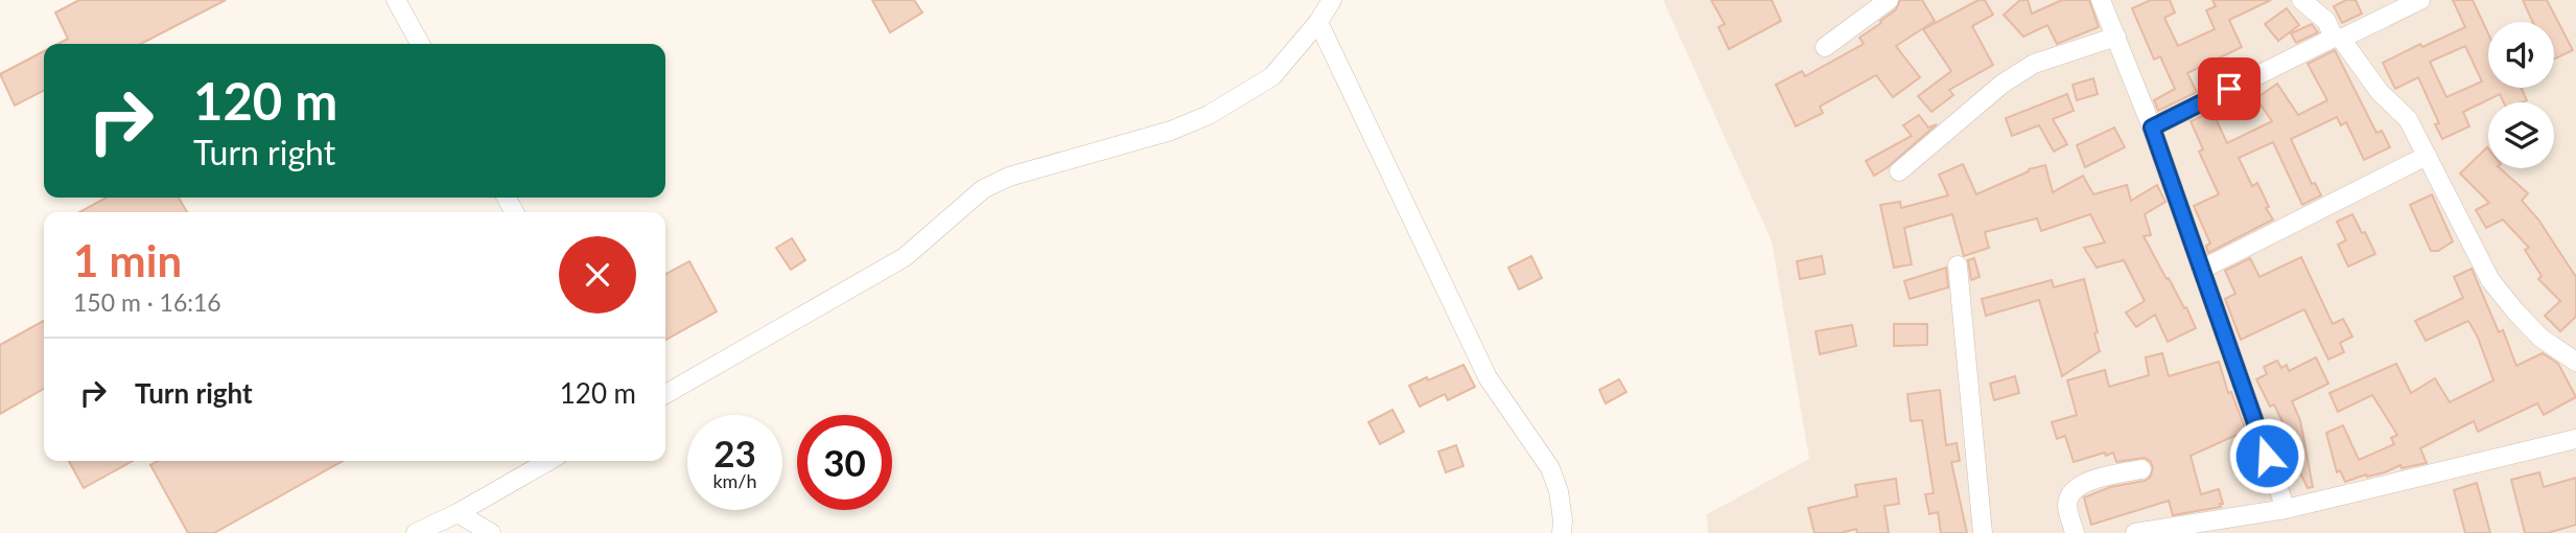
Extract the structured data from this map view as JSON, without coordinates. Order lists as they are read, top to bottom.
{
  "page": {
    "turn": ["120 m", "Turn right"],
    "heading": ["1 min", "150 m · 16:16"],
    "list": [
      {
        "name": "Turn right",
        "value": "120 m"
      }
    ],
    "speed": "23 km/h",
    "limit": "30"
  }
}
